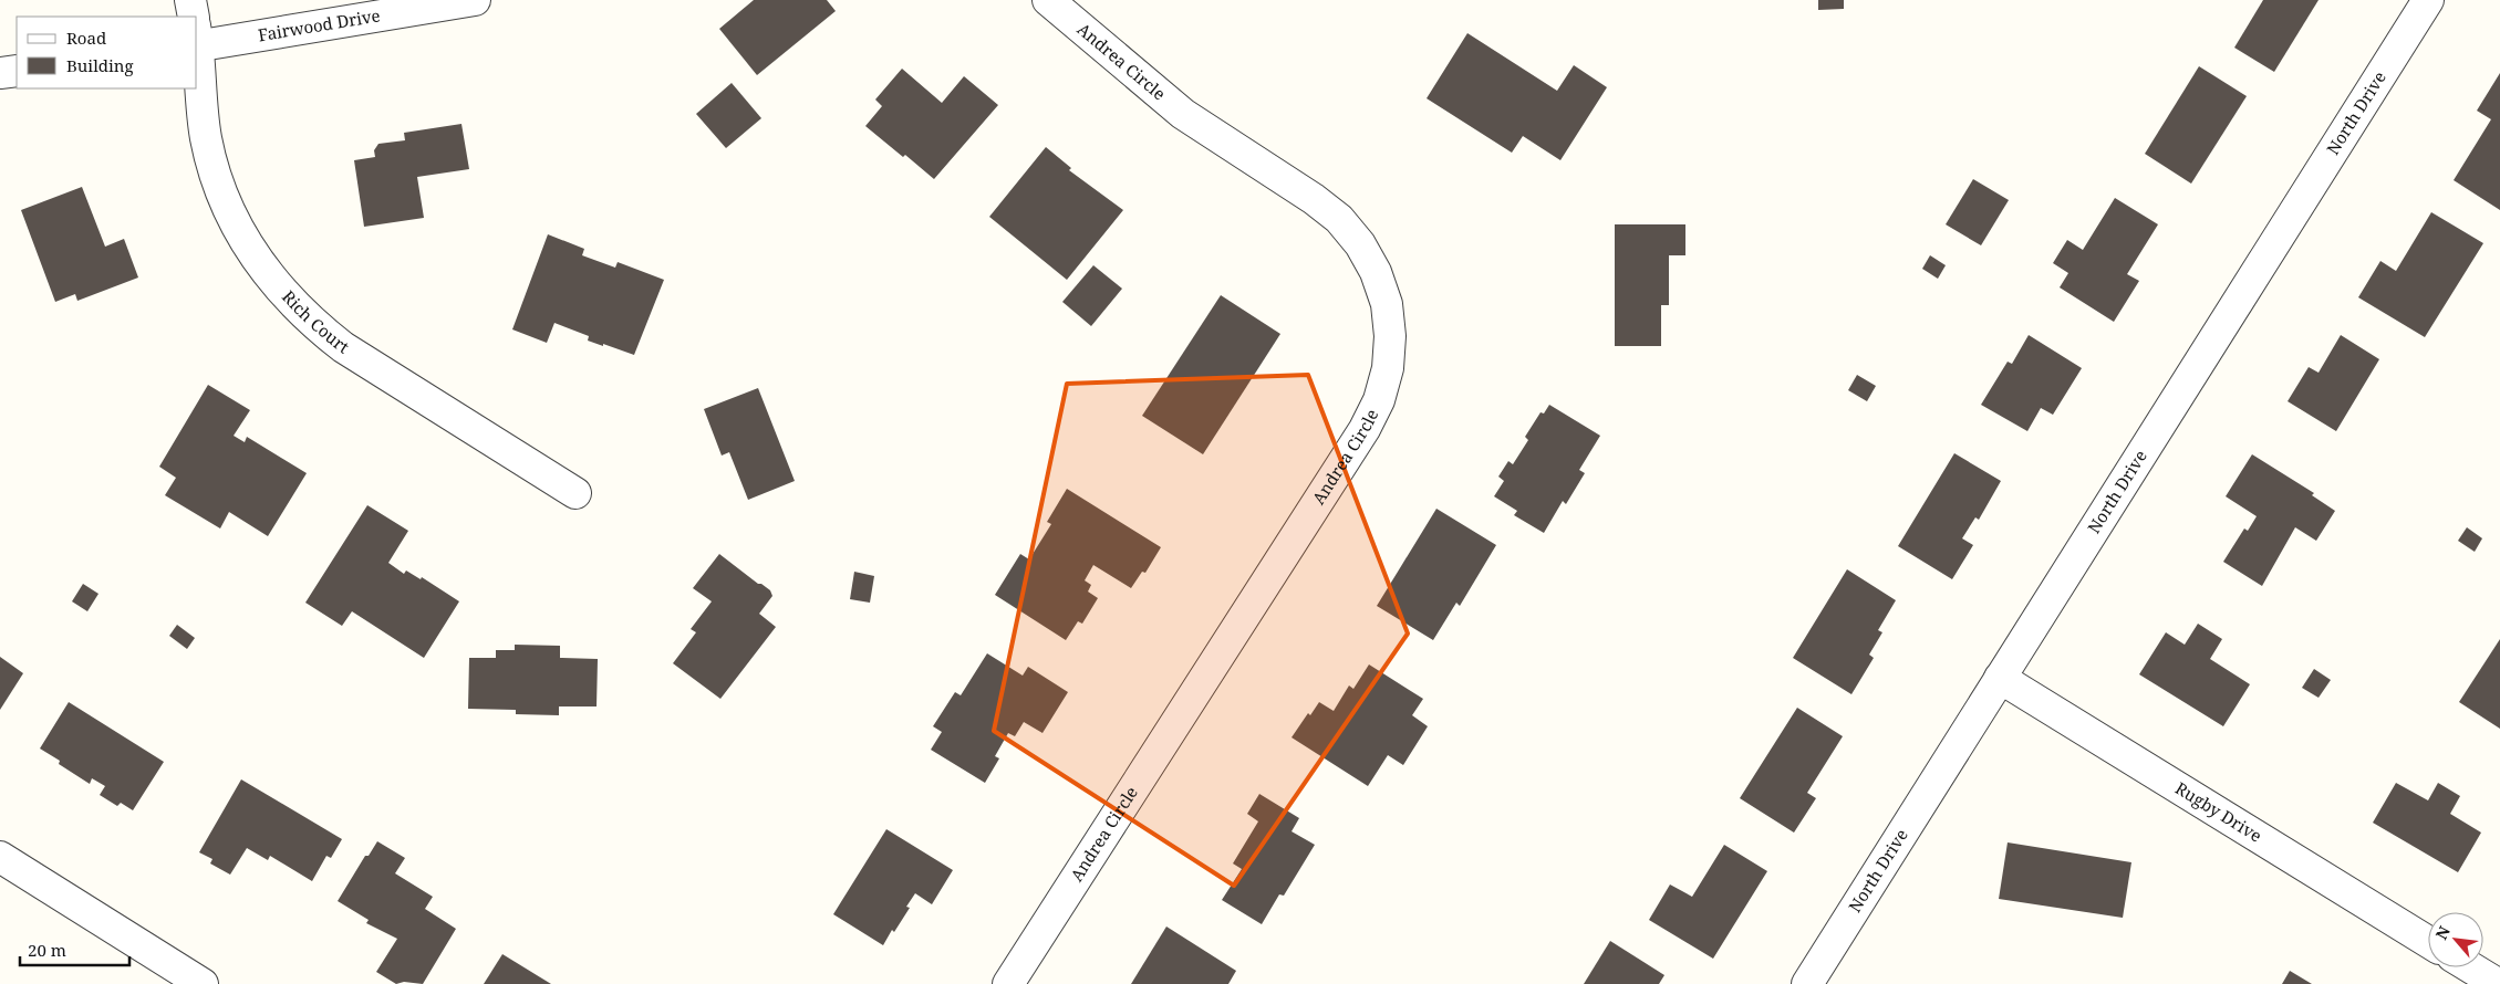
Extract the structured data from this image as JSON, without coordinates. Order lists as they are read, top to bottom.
{
  "streets": {
    "street": [
      "Fairwood Drive",
      "Andrea Circle",
      "North Drive",
      "Rich Court",
      "Rugby Drive"
    ]
  },
  "crossings": [
    ["North Drive", "Rugby Drive"]
  ],
  "legend": ["Road", "Building"],
  "scale_bar": "20 m",
  "north": "top left"
}
